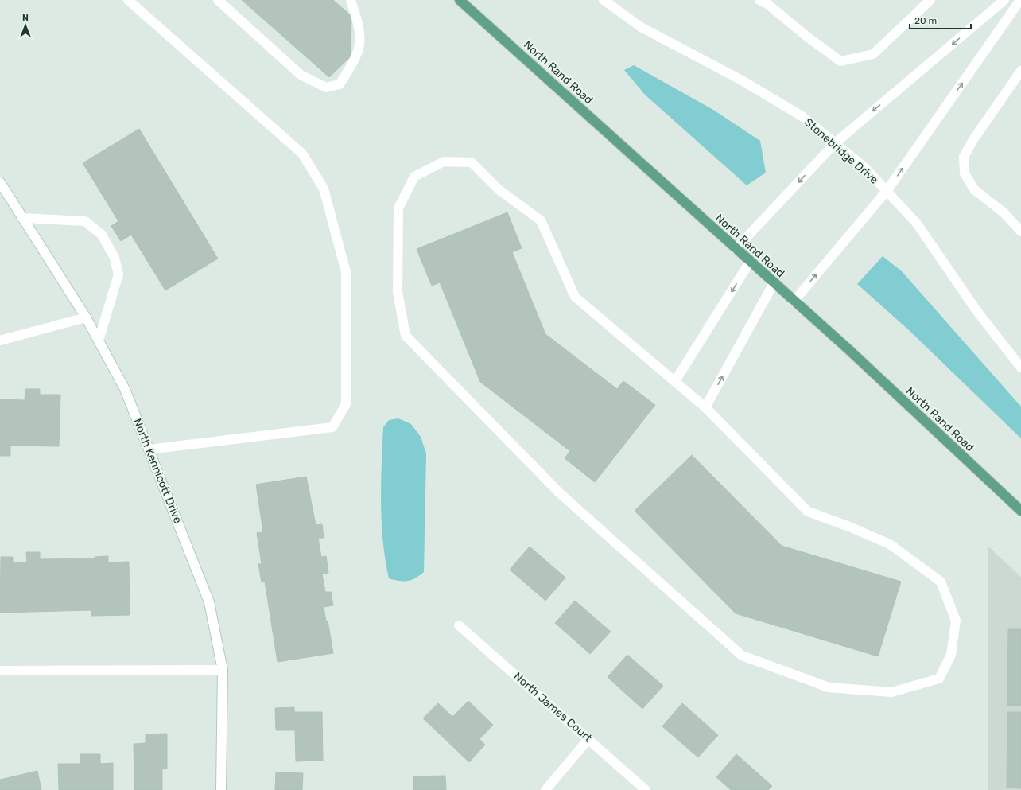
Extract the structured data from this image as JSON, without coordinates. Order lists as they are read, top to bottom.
{
  "streets": {
    "main road": ["North Rand Road"],
    "street": ["Stonebridge Drive", "North Kennicott Drive", "North James Court"]
  },
  "scale_bar": "20 m",
  "north": "top"
}
